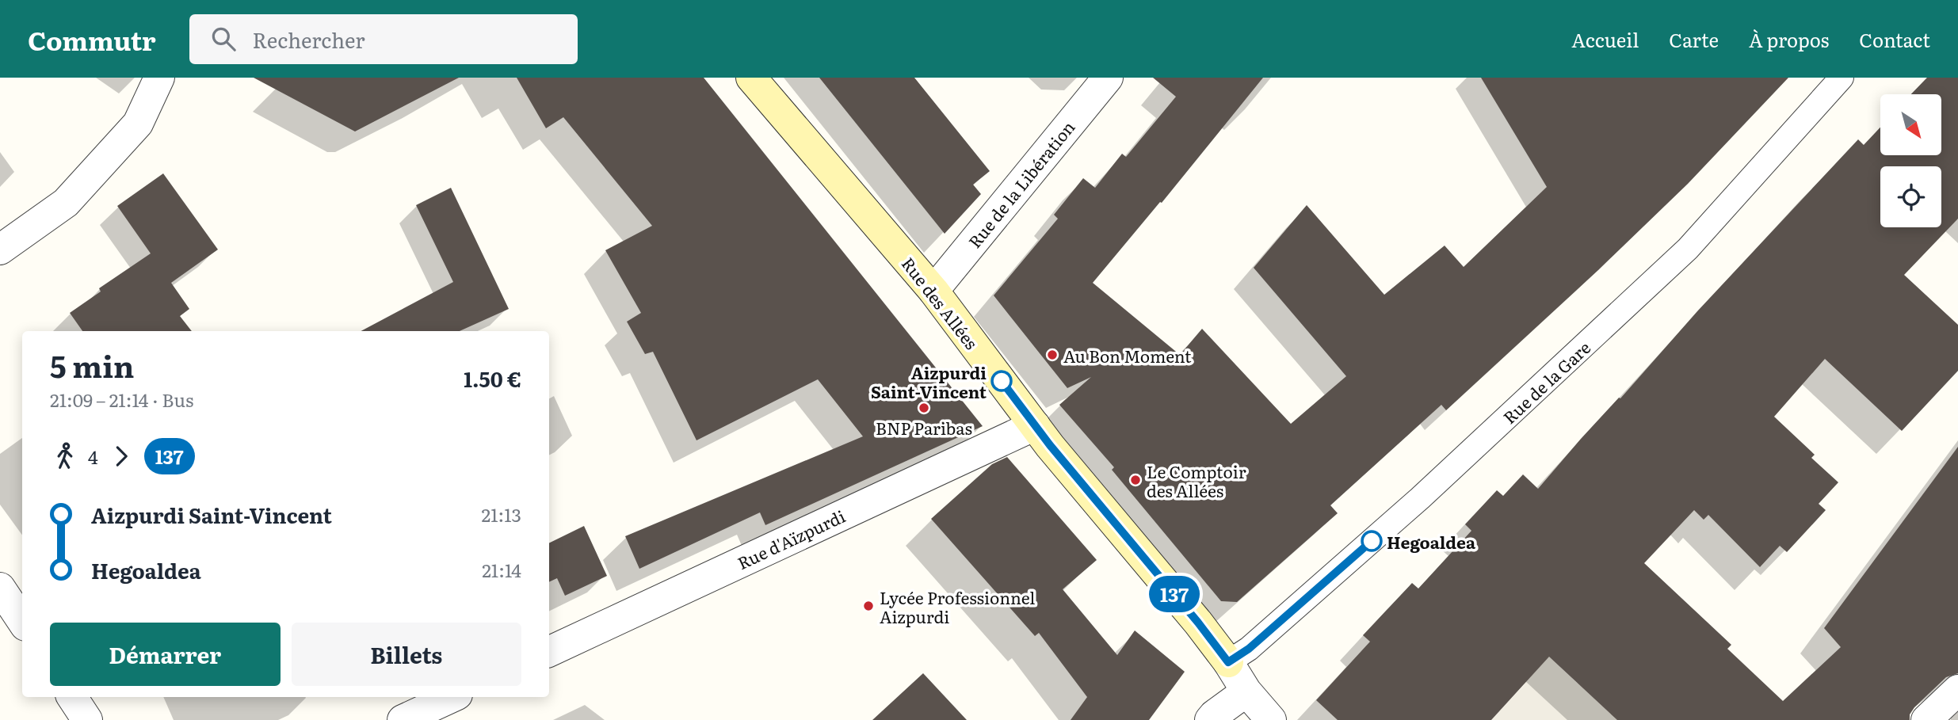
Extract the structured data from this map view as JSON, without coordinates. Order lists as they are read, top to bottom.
{
  "streets": {
    "street": ["Rue de la Libération", "Rue des Allées", "Rue d'Aïzpurdi"],
    "lane": ["Rue de la Gare"]
  },
  "crossings": [
    ["Rue de la Libération", "Rue des Allées"],
    ["Rue des Allées", "Rue de la Gare"],
    ["Rue des Allées", "Rue d'Aïzpurdi"]
  ],
  "places": [
    "Au Bon Moment",
    "Aizpurdi Saint-Vincent",
    "BNP Paribas",
    "Le Comptoir des Allées",
    "Hegoaldea",
    "Lycée Professionnel Aizpurdi"
  ],
  "lines": ["bus line 137"],
  "north": "bottom right",
  "page": {
    "header": "Commutr",
    "search": "Rechercher",
    "nav": [
      "Accueil",
      "Carte",
      "À propos",
      "Contact"
    ],
    "on_map": "137",
    "heading": ["5 min", "21:09 – 21:14 · Bus", "1.50 €"],
    "legs": ["4", "137"],
    "list": [
      {
        "name": "Aizpurdi Saint-Vincent",
        "value": "21:13"
      },
      {
        "name": "Hegoaldea",
        "value": "21:14"
      }
    ],
    "buttons": ["Démarrer", "Billets"]
  }
}
